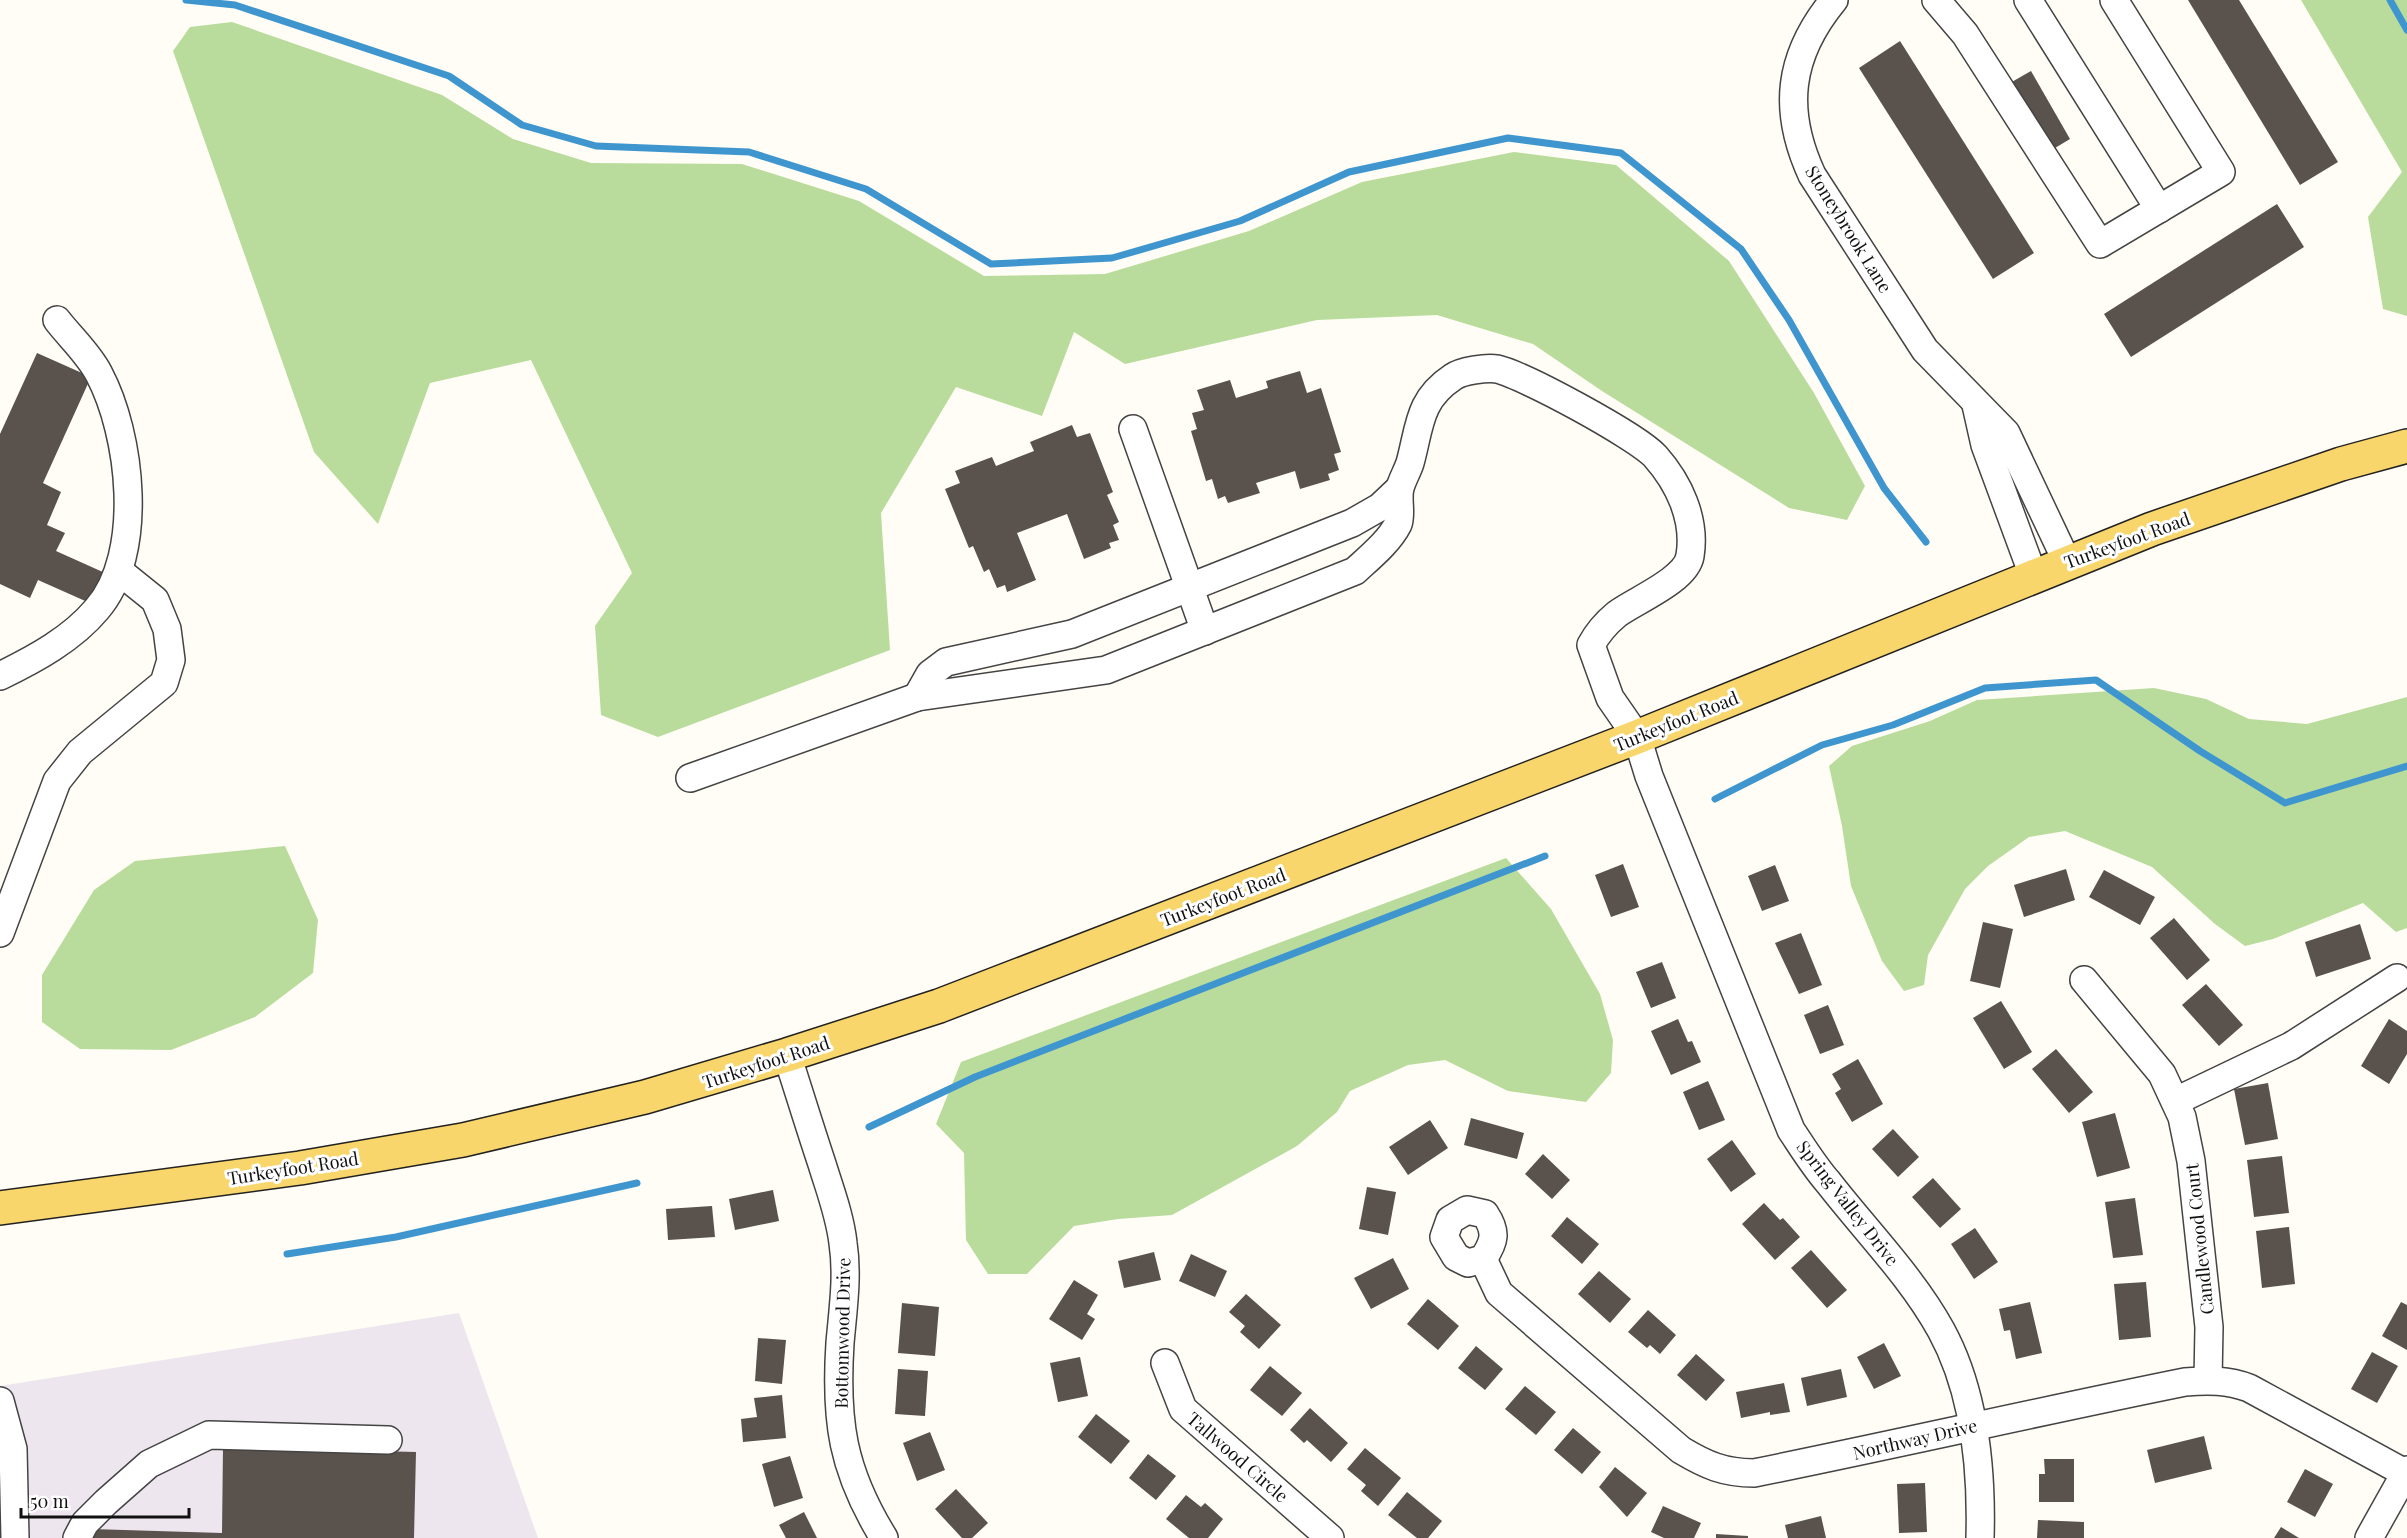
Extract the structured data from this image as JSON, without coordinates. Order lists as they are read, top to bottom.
{
  "streets": {
    "main road": ["Turkeyfoot Road"],
    "street": [
      "Stoneybrook Lane",
      "Spring Valley Drive",
      "Candlewood Court",
      "Bottomwood Drive",
      "Northway Drive",
      "Tallwood Circle"
    ]
  },
  "crossings": [
    ["Stoneybrook Lane", "Turkeyfoot Road"],
    ["Turkeyfoot Road", "Spring Valley Drive"],
    ["Turkeyfoot Road", "Bottomwood Drive"],
    ["Spring Valley Drive", "Northway Drive"],
    ["Candlewood Court", "Northway Drive"]
  ],
  "scale_bar": "50 m"
}
